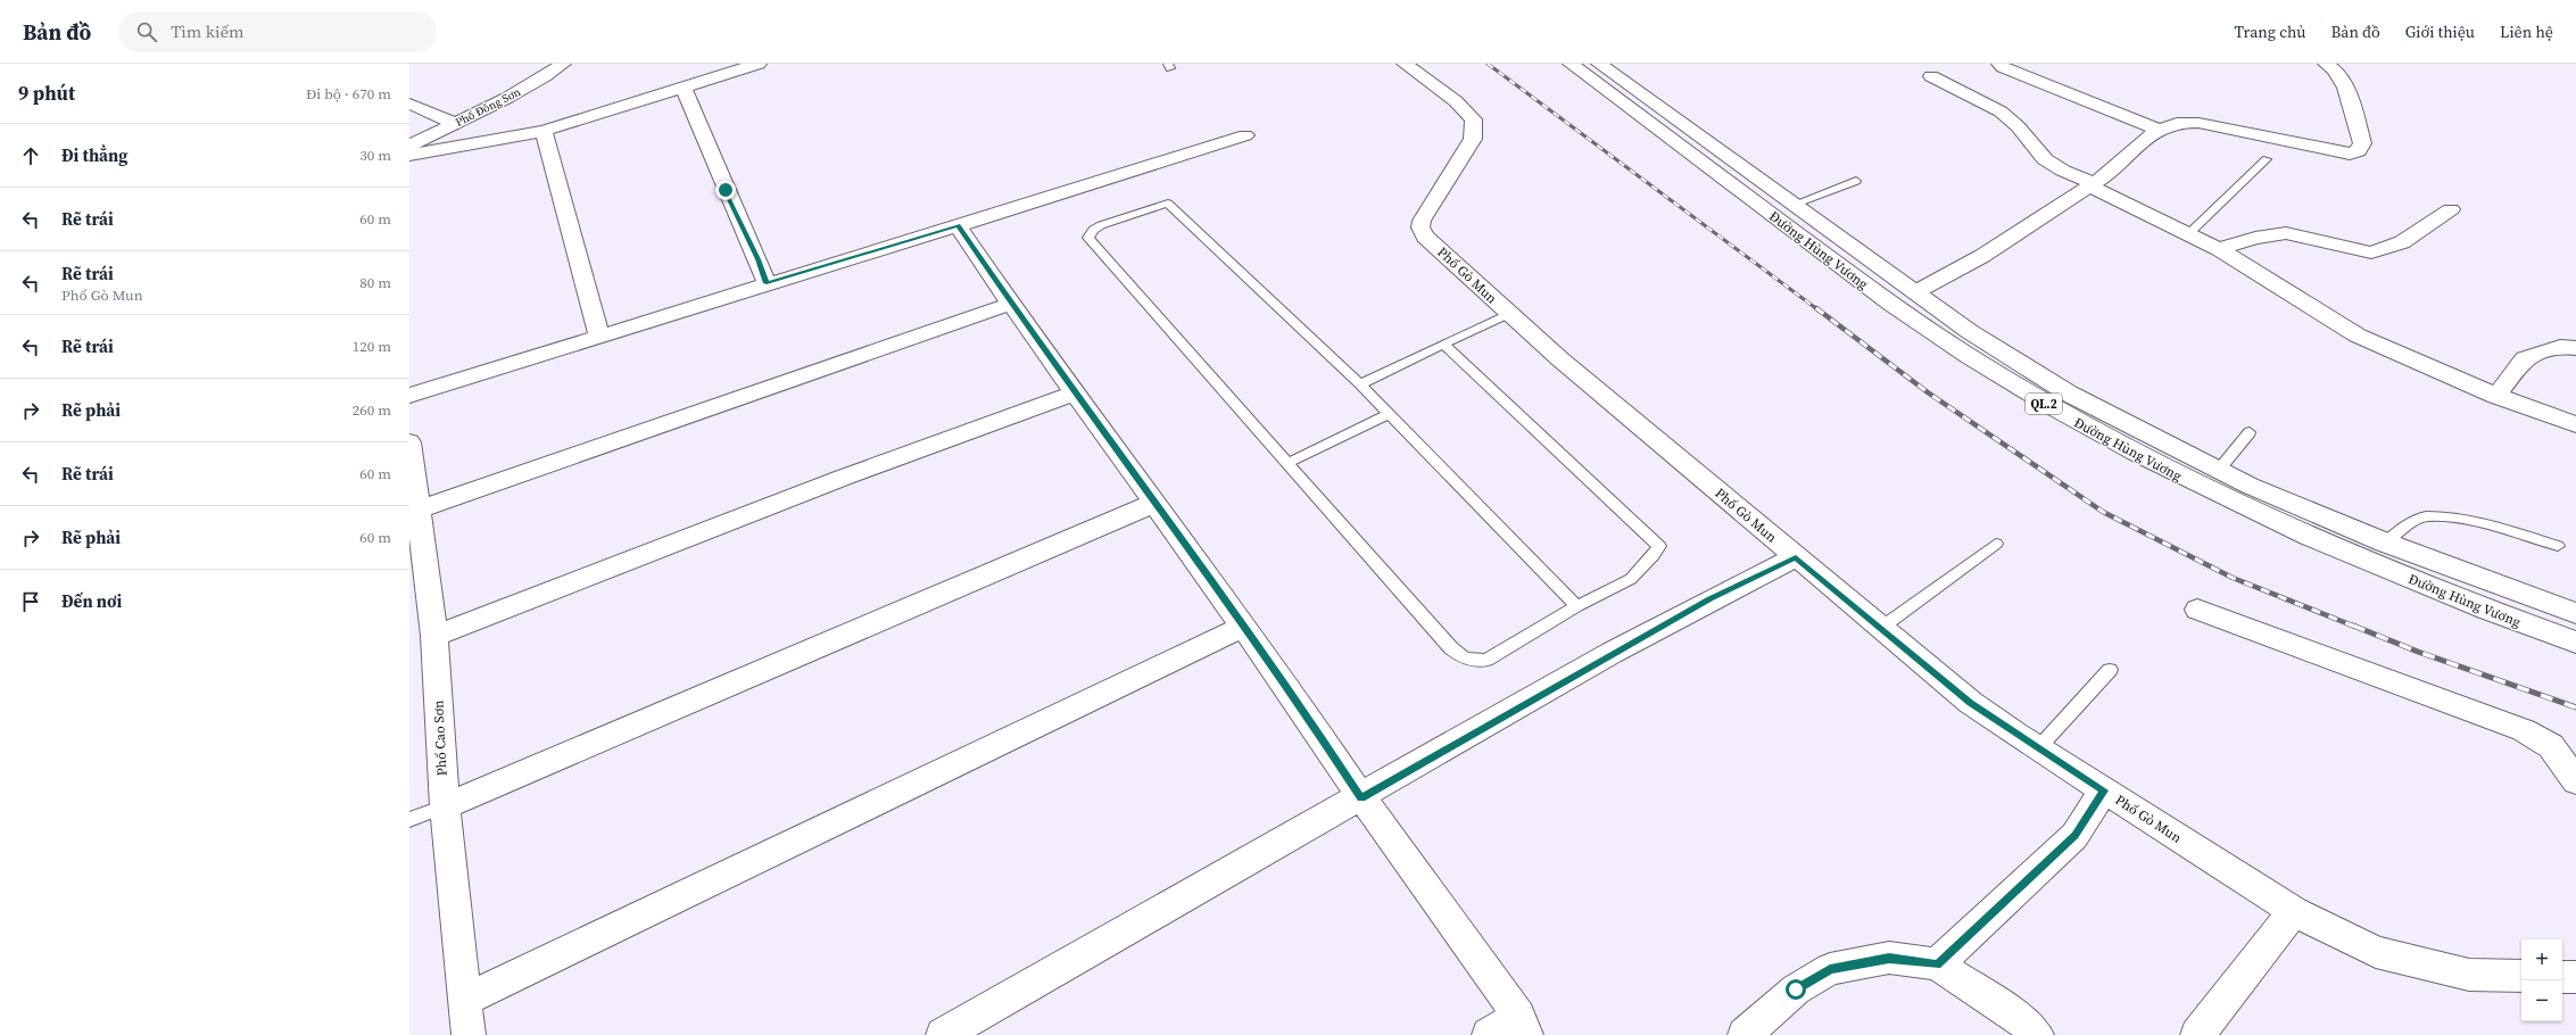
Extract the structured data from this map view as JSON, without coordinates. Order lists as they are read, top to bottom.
{
  "streets": {
    "main road": [
      "Phố Đông Sơn",
      "Đường Hùng Vương",
      "Phố Gò Mun",
      "QL.2",
      "Phố Cao Sơn"
    ]
  },
  "page": {
    "header": "Bản đồ",
    "search": "Tìm kiếm",
    "nav": [
      "Trang chủ",
      "Bản đồ",
      "Giới thiệu",
      "Liên hệ"
    ],
    "heading": ["9 phút", "Đi bộ · 670 m"],
    "list": [
      ["Đi thẳng", "30 m"],
      ["Rẽ trái", "60 m"],
      ["Rẽ trái", "Phố Gò Mun", "80 m"],
      ["Rẽ trái", "120 m"],
      ["Rẽ phải", "260 m"],
      ["Rẽ trái", "60 m"],
      ["Rẽ phải", "60 m"],
      "Đến nơi"
    ],
    "map_buttons": ["+", "−"]
  }
}
